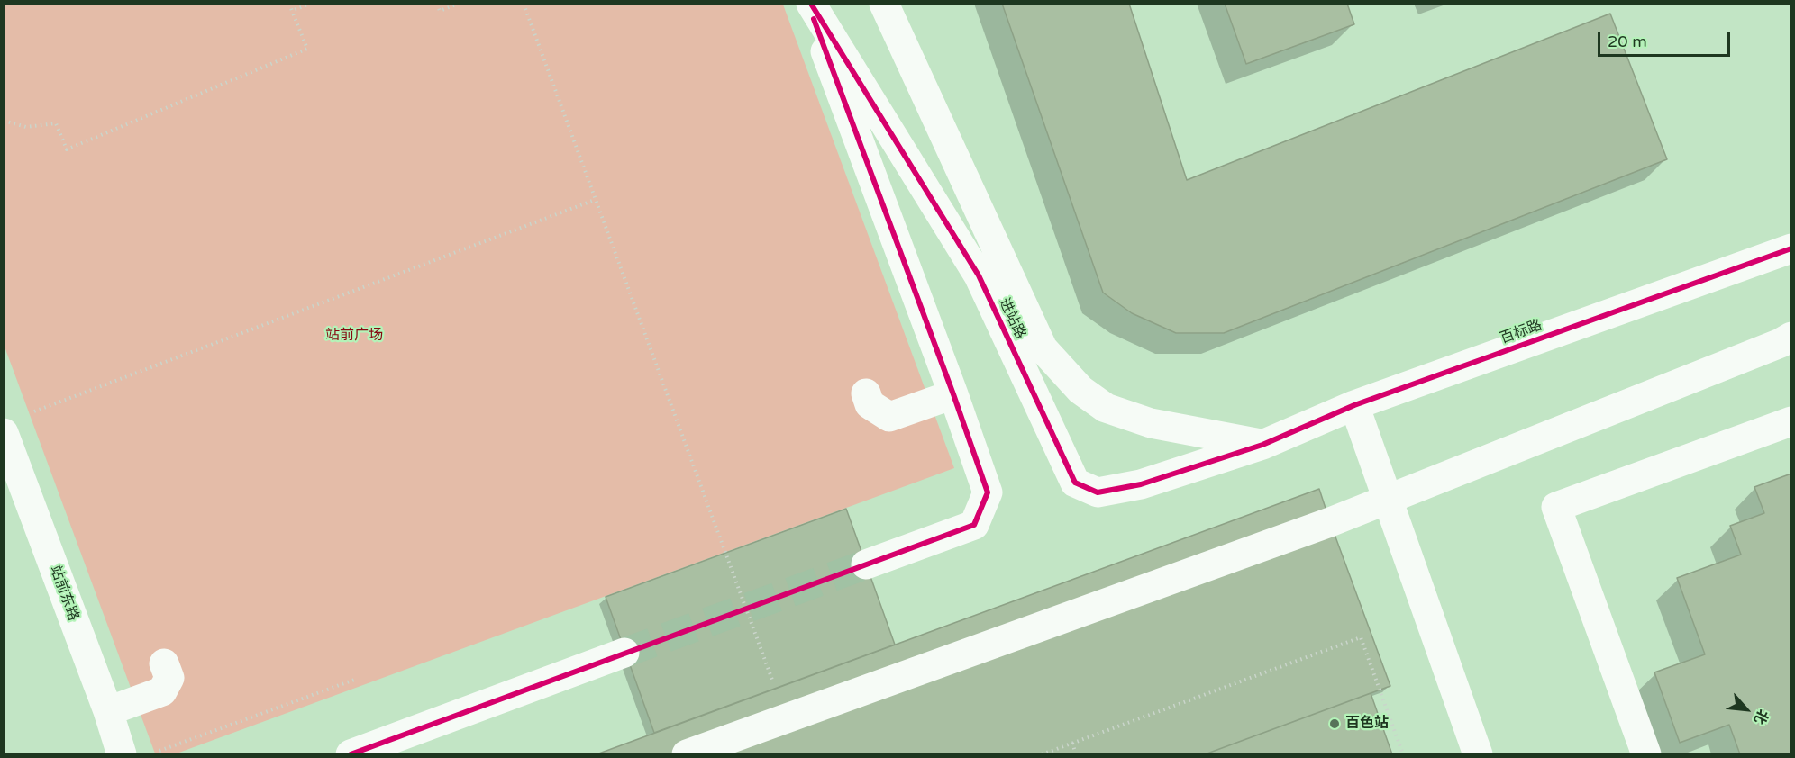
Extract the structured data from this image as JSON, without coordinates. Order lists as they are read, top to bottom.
{
  "streets": {
    "street": ["进站路", "百标路", "站前东路"]
  },
  "crossings": [
    ["进站路", "百标路"]
  ],
  "parks": ["站前广场"],
  "places": ["百色站"],
  "scale_bar": "20 m",
  "north": "bottom right"
}
